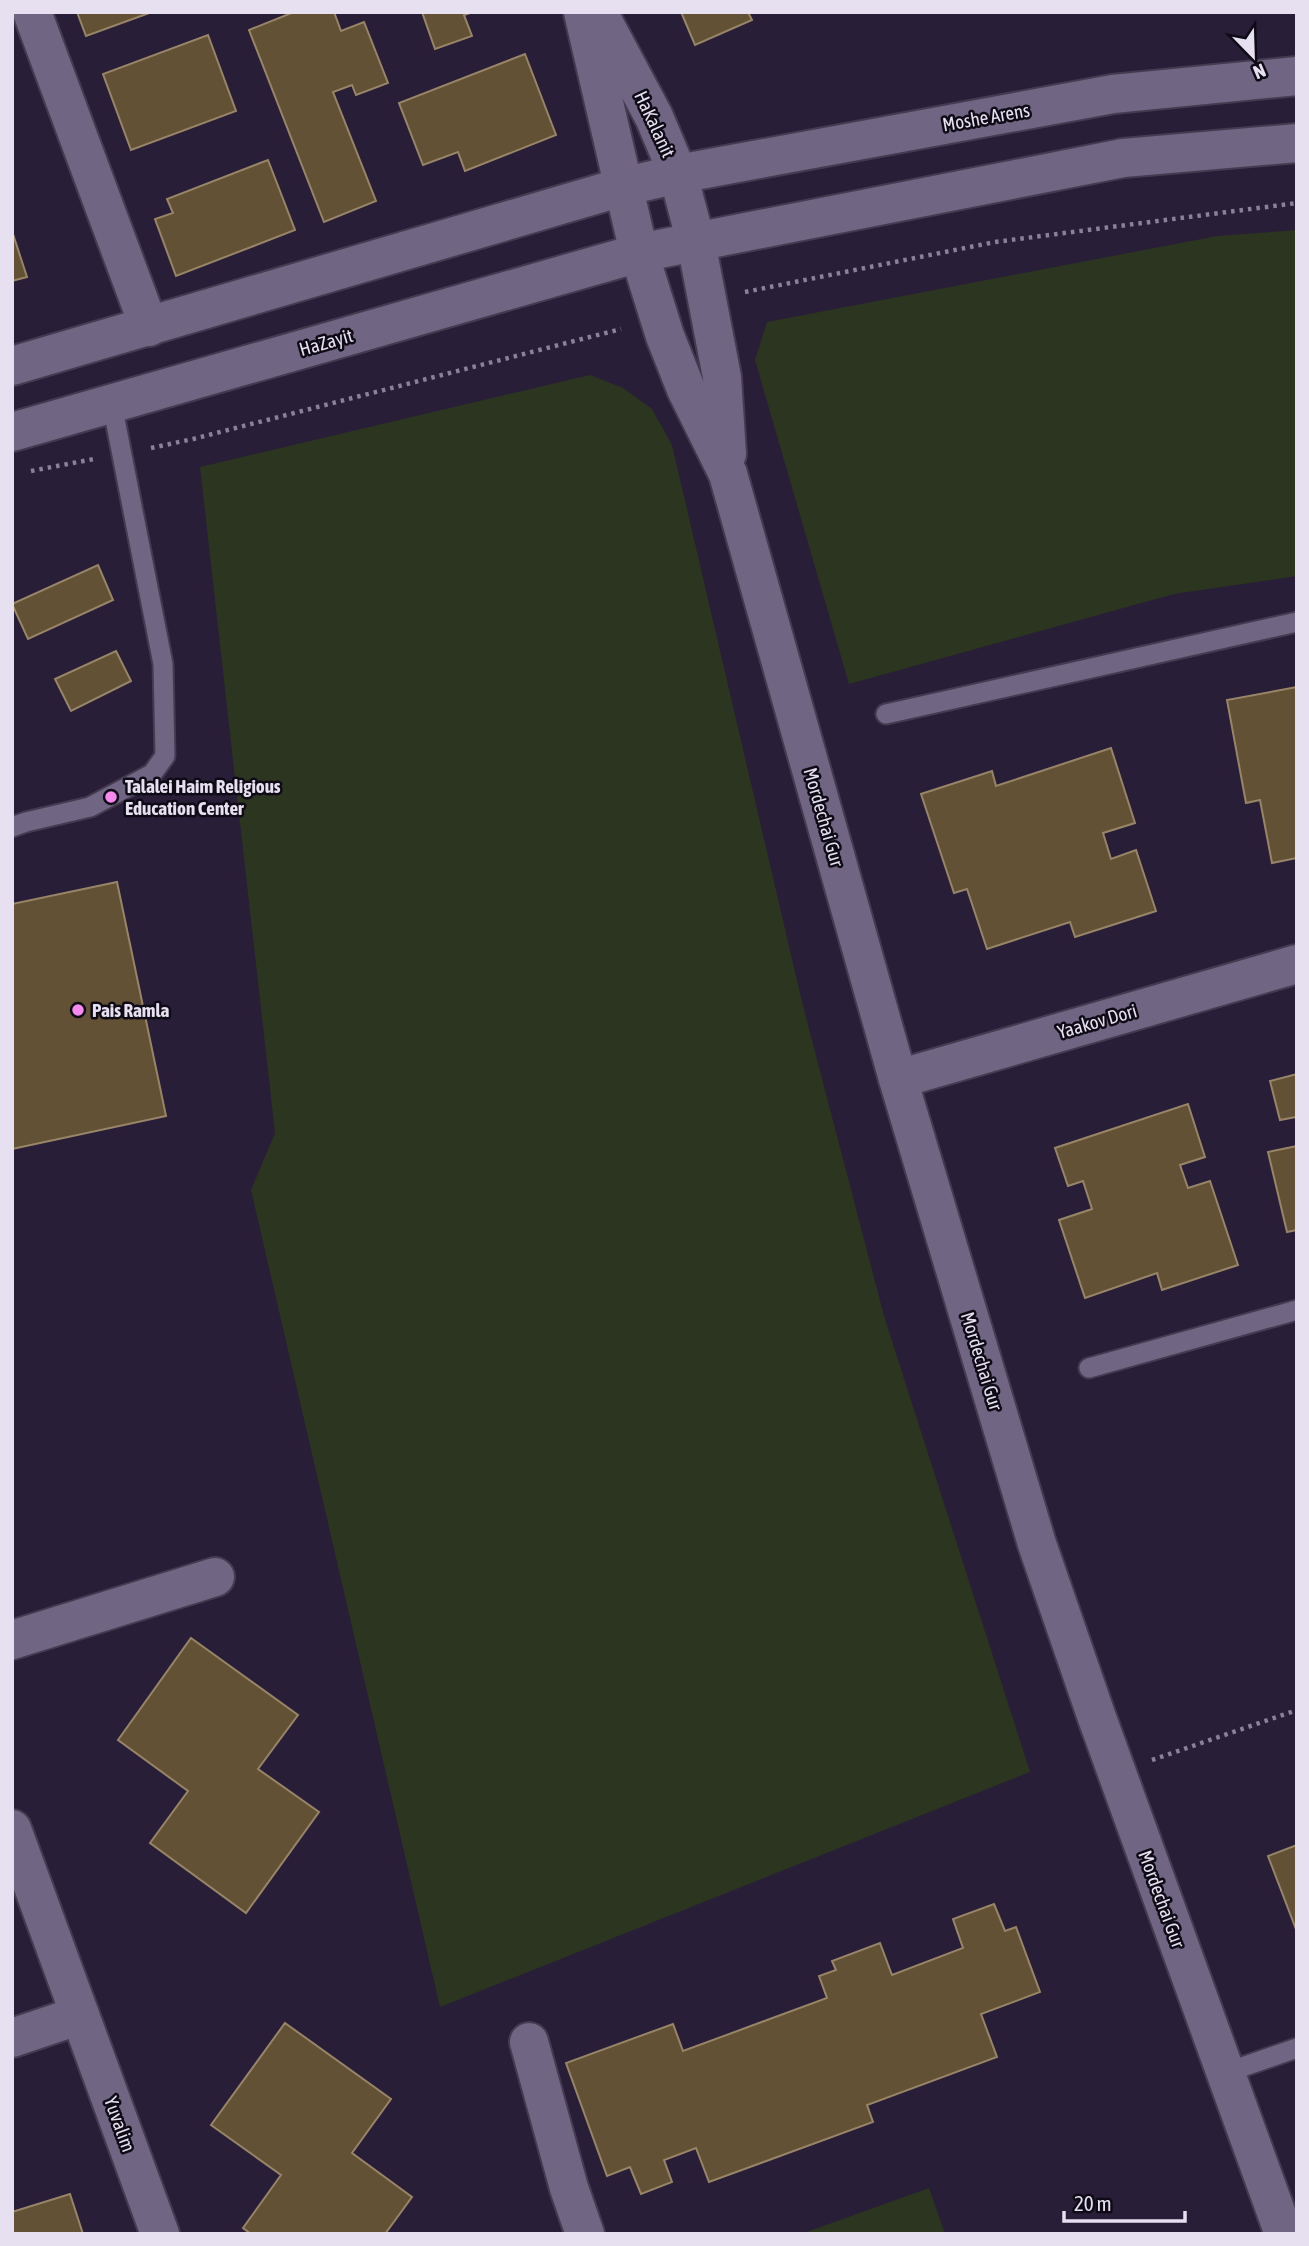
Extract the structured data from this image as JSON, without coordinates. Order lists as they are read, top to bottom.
{
  "streets": {
    "street": [
      "Moshe Arens",
      "HaKalanit",
      "HaZayit",
      "Mordechai Gur",
      "Yaakov Dori",
      "Yuvalim"
    ]
  },
  "crossings": [
    ["Moshe Arens", "HaKalanit"],
    ["HaKalanit", "HaZayit"],
    ["HaKalanit", "Mordechai Gur"],
    ["HaZayit", "Mordechai Gur"],
    ["Mordechai Gur", "Yaakov Dori"]
  ],
  "places": ["Talalei Haim Religious Education Center", "Pais Ramla"],
  "scale_bar": "20 m",
  "north": "bottom right"
}
